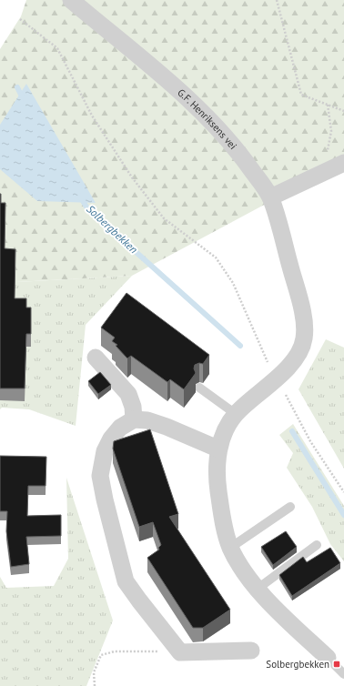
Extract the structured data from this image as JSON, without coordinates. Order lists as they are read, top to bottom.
{
  "streets": {
    "street": ["G.F. Henriksens vei"]
  },
  "water": ["Solbergbekken"],
  "places": {
    "transit": ["Solbergbekken"]
  }
}
